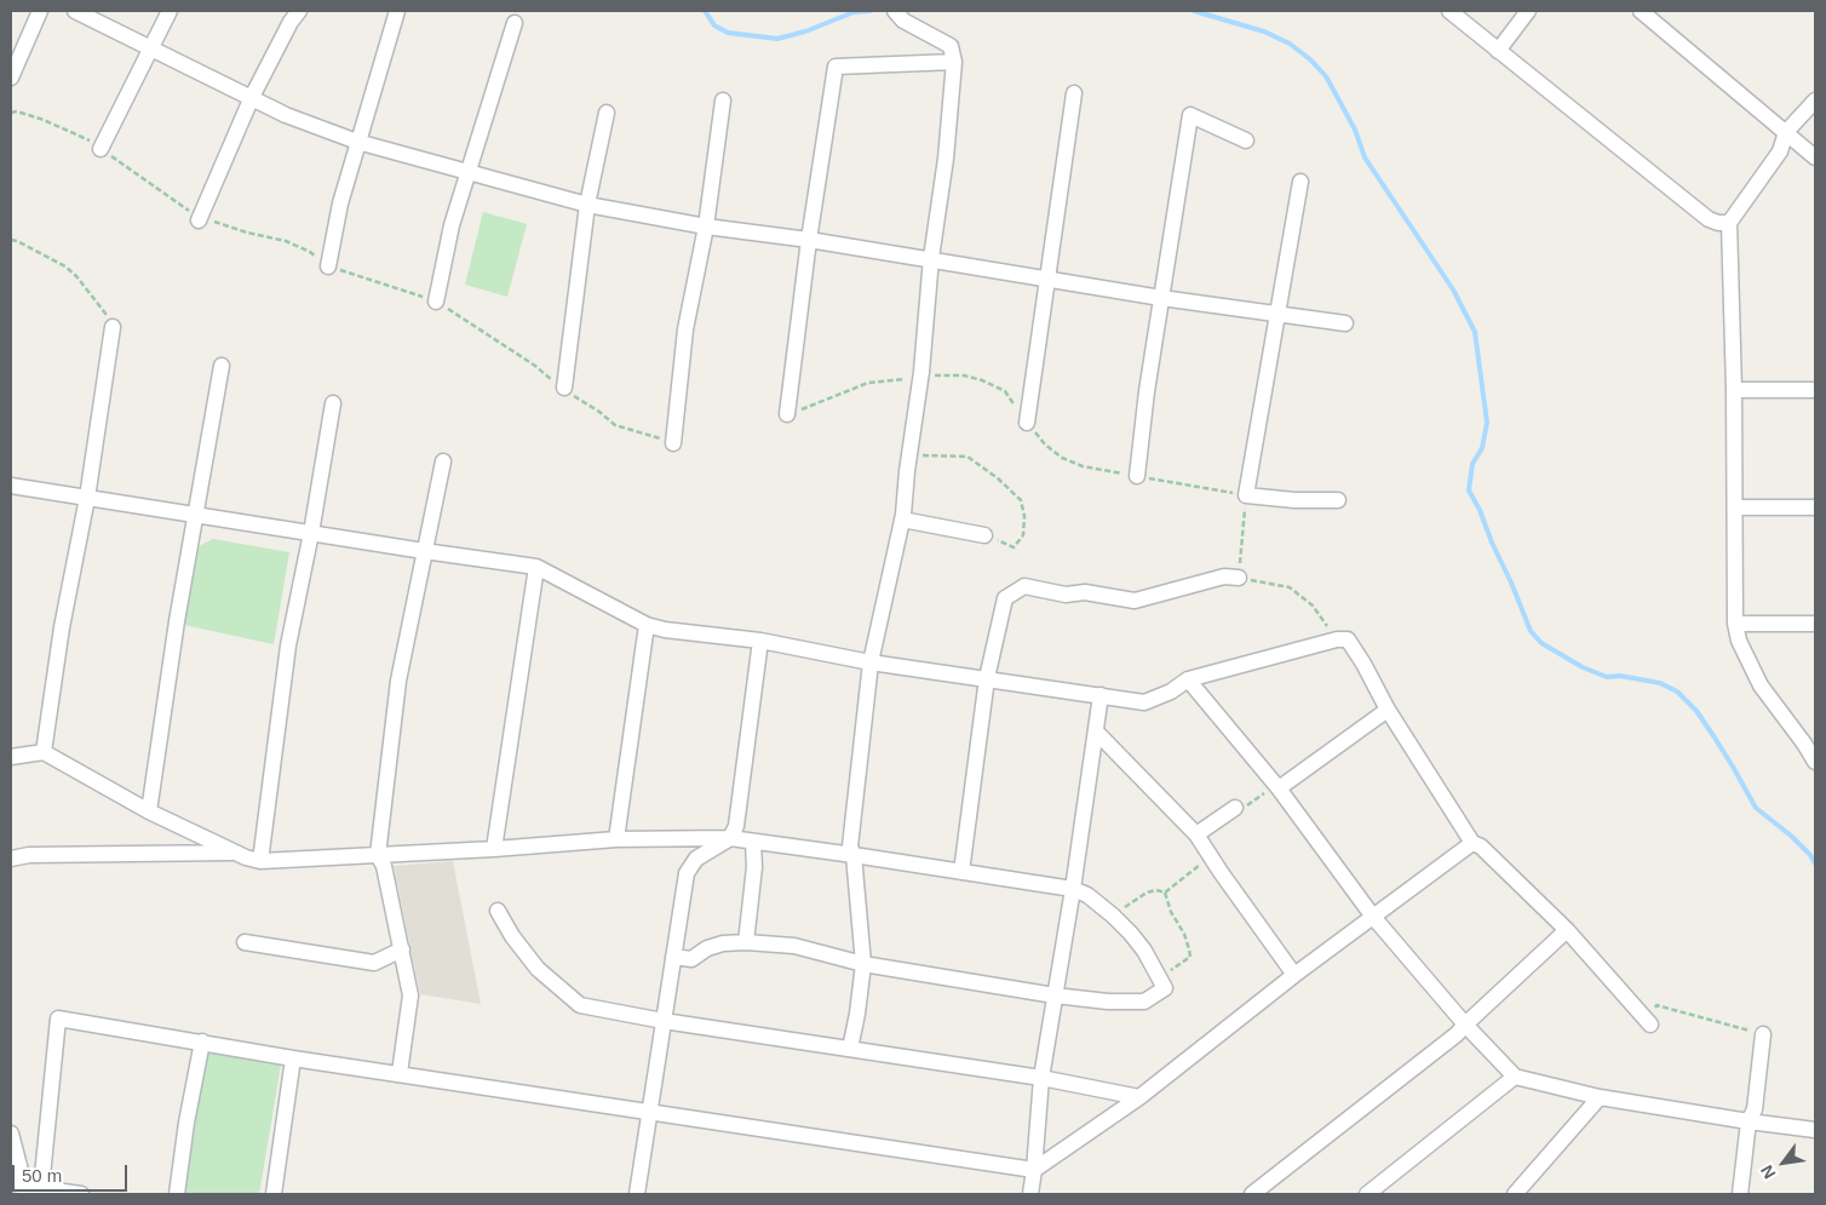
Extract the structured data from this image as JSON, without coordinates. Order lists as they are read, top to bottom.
{
  "scale_bar": "50 m",
  "north": "bottom left"
}
